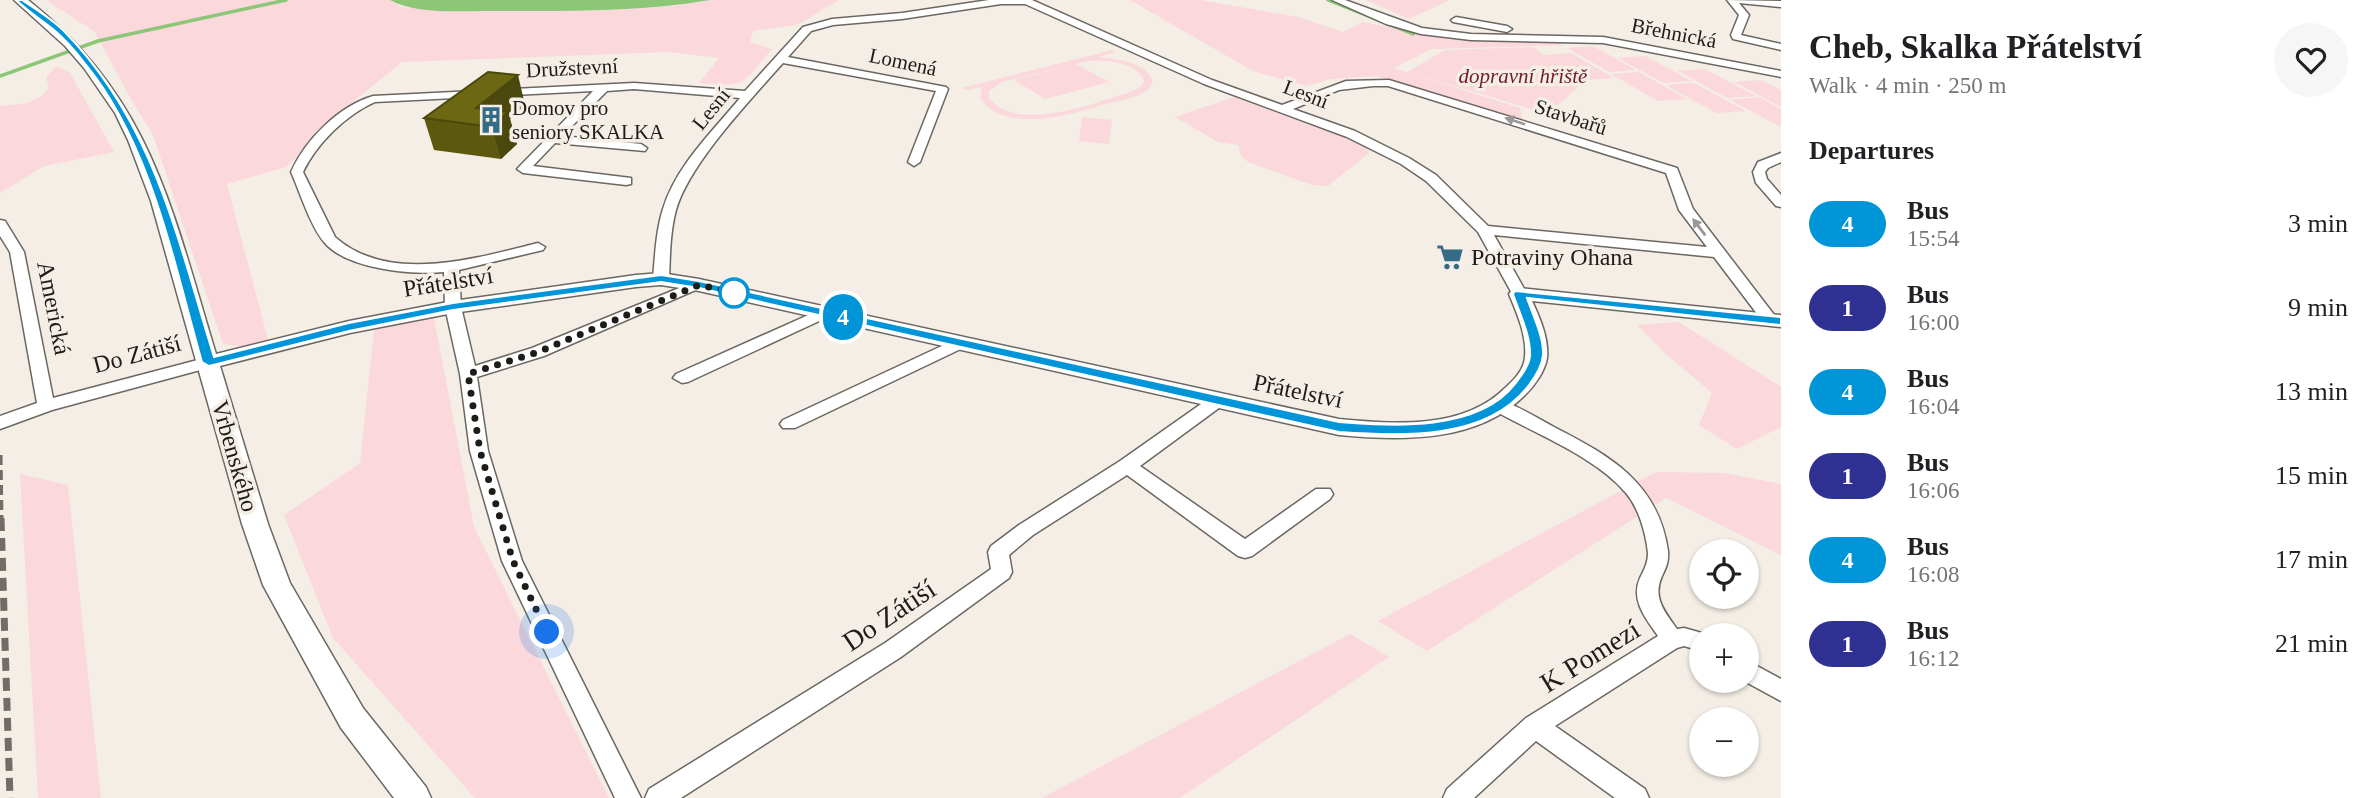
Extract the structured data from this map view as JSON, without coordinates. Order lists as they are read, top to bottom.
{
  "streets": {
    "main road": ["Přátelství", "Vrbenského"],
    "street": [
      "Břehnická",
      "Lomená",
      "Družstevní",
      "Lesní",
      "Stavbařů",
      "Americká",
      "Do Zátiší",
      "K Pomezí"
    ]
  },
  "crossings": [
    ["Lomená", "Lesní"],
    ["Družstevní", "Lesní"],
    ["Lesní", "Stavbařů"],
    ["Lesní", "Přátelství"],
    ["Přátelství", "Do Zátiší"],
    ["Přátelství", "Vrbenského"],
    ["Přátelství", "K Pomezí"],
    ["Americká", "Do Zátiší"],
    ["Do Zátiší", "Vrbenského"]
  ],
  "parks": ["dopravní hřiště"],
  "places": {
    "building": ["Domov pro seniory SKALKA"],
    "supermarket": ["Potraviny Ohana"]
  },
  "lines": ["bus line 4"],
  "page": {
    "on_map": "4",
    "heading": [
      ["Cheb, Skalka Přátelství", "Walk · 4 min · 250 m"],
      "Departures"
    ],
    "list": [
      {
        "mark": "4",
        "name": "Bus",
        "note": "15:54",
        "value": "3 min"
      },
      {
        "mark": "1",
        "name": "Bus",
        "note": "16:00",
        "value": "9 min"
      },
      {
        "mark": "4",
        "name": "Bus",
        "note": "16:04",
        "value": "13 min"
      },
      {
        "mark": "1",
        "name": "Bus",
        "note": "16:06",
        "value": "15 min"
      },
      {
        "mark": "4",
        "name": "Bus",
        "note": "16:08",
        "value": "17 min"
      },
      {
        "mark": "1",
        "name": "Bus",
        "note": "16:12",
        "value": "21 min"
      }
    ],
    "map_buttons": ["+", "−"]
  }
}
